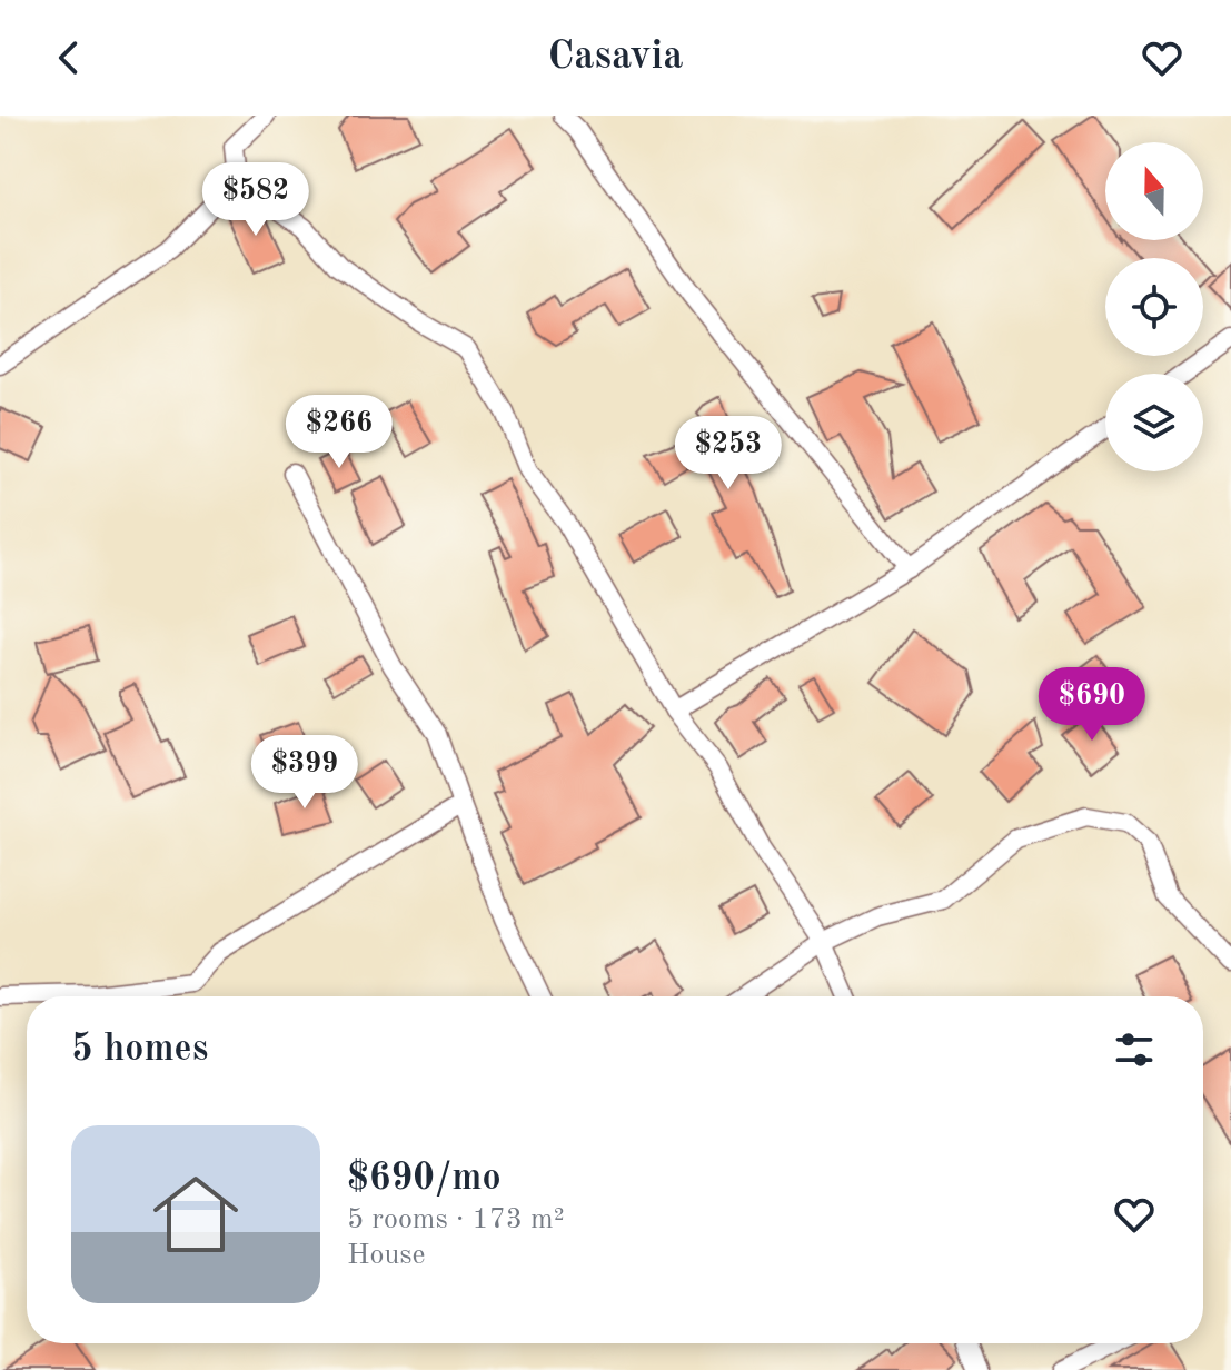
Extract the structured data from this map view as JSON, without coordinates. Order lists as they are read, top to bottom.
{
  "north": "top",
  "page": {
    "header": "Casavia",
    "price": [
      "$582",
      "$266",
      "$253",
      "$690",
      "$399"
    ],
    "heading": "5 homes",
    "list": [
      {
        "name": "$690/mo",
        "note": "5 rooms · 173 m² · House"
      }
    ]
  }
}
